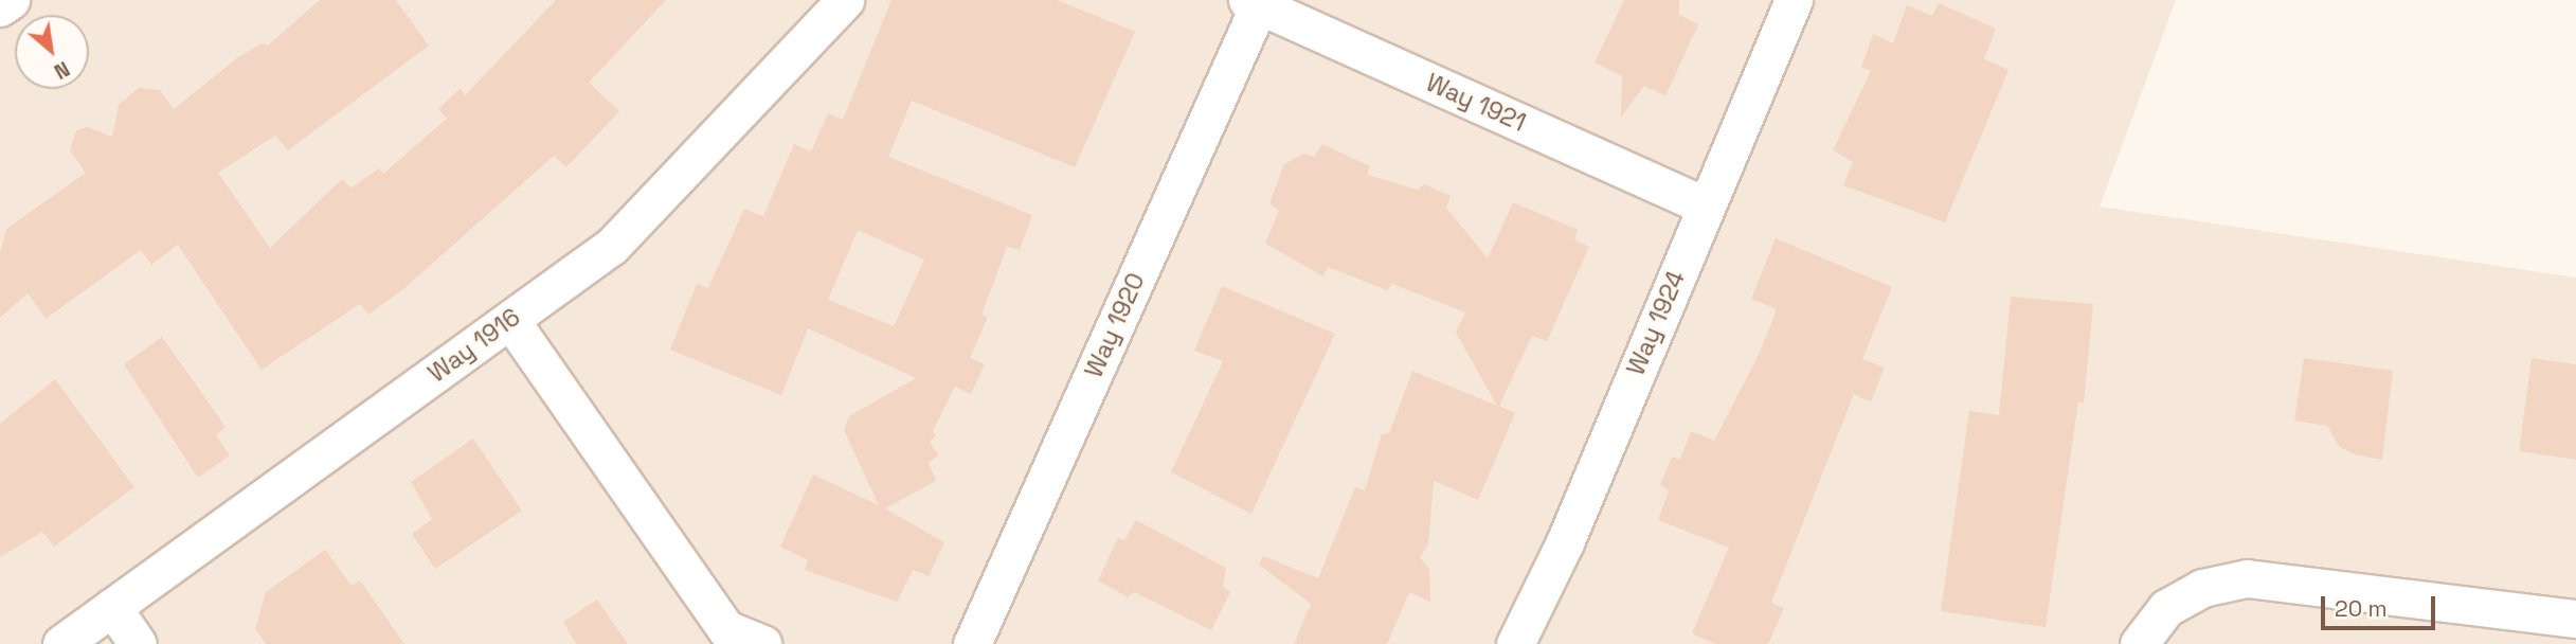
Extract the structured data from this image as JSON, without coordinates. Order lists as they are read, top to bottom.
{
  "streets": {
    "street": [
      "Way 1921",
      "Way 1924",
      "Way 1920",
      "Way 1916"
    ]
  },
  "crossings": [
    ["Way 1921", "Way 1924"],
    ["Way 1921", "Way 1920"]
  ],
  "scale_bar": "20 m",
  "north": "bottom right"
}
